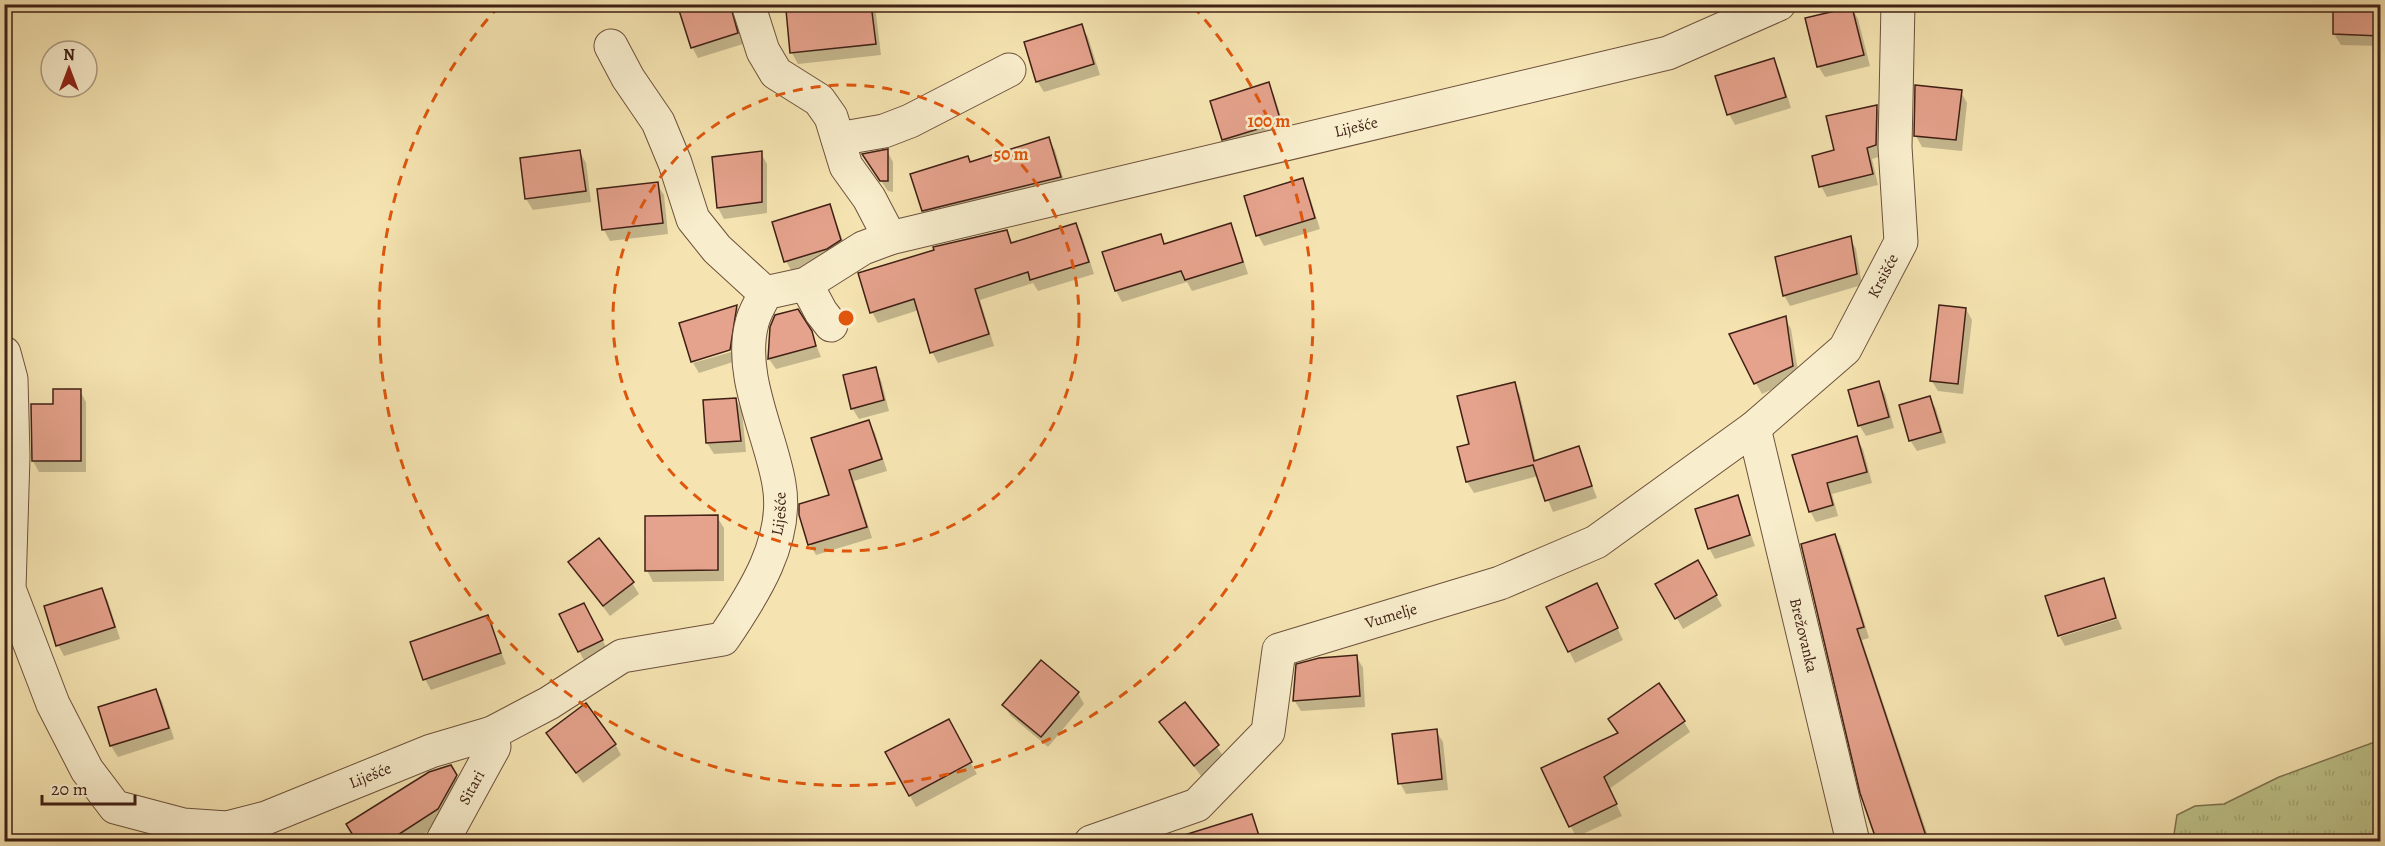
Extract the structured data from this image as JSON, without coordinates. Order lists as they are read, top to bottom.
{
  "streets": {
    "street": [
      "Liješće",
      "Krsišće",
      "Vumelje",
      "Brežovanka",
      "Sitari"
    ]
  },
  "crossings": [
    ["Liješće", "Sitari"],
    ["Krsišće", "Vumelje"],
    ["Krsišće", "Brežovanka"],
    ["Vumelje", "Brežovanka"]
  ],
  "scale_bar": "20 m",
  "north": "top",
  "rings": ["100 m", "50 m"]
}
